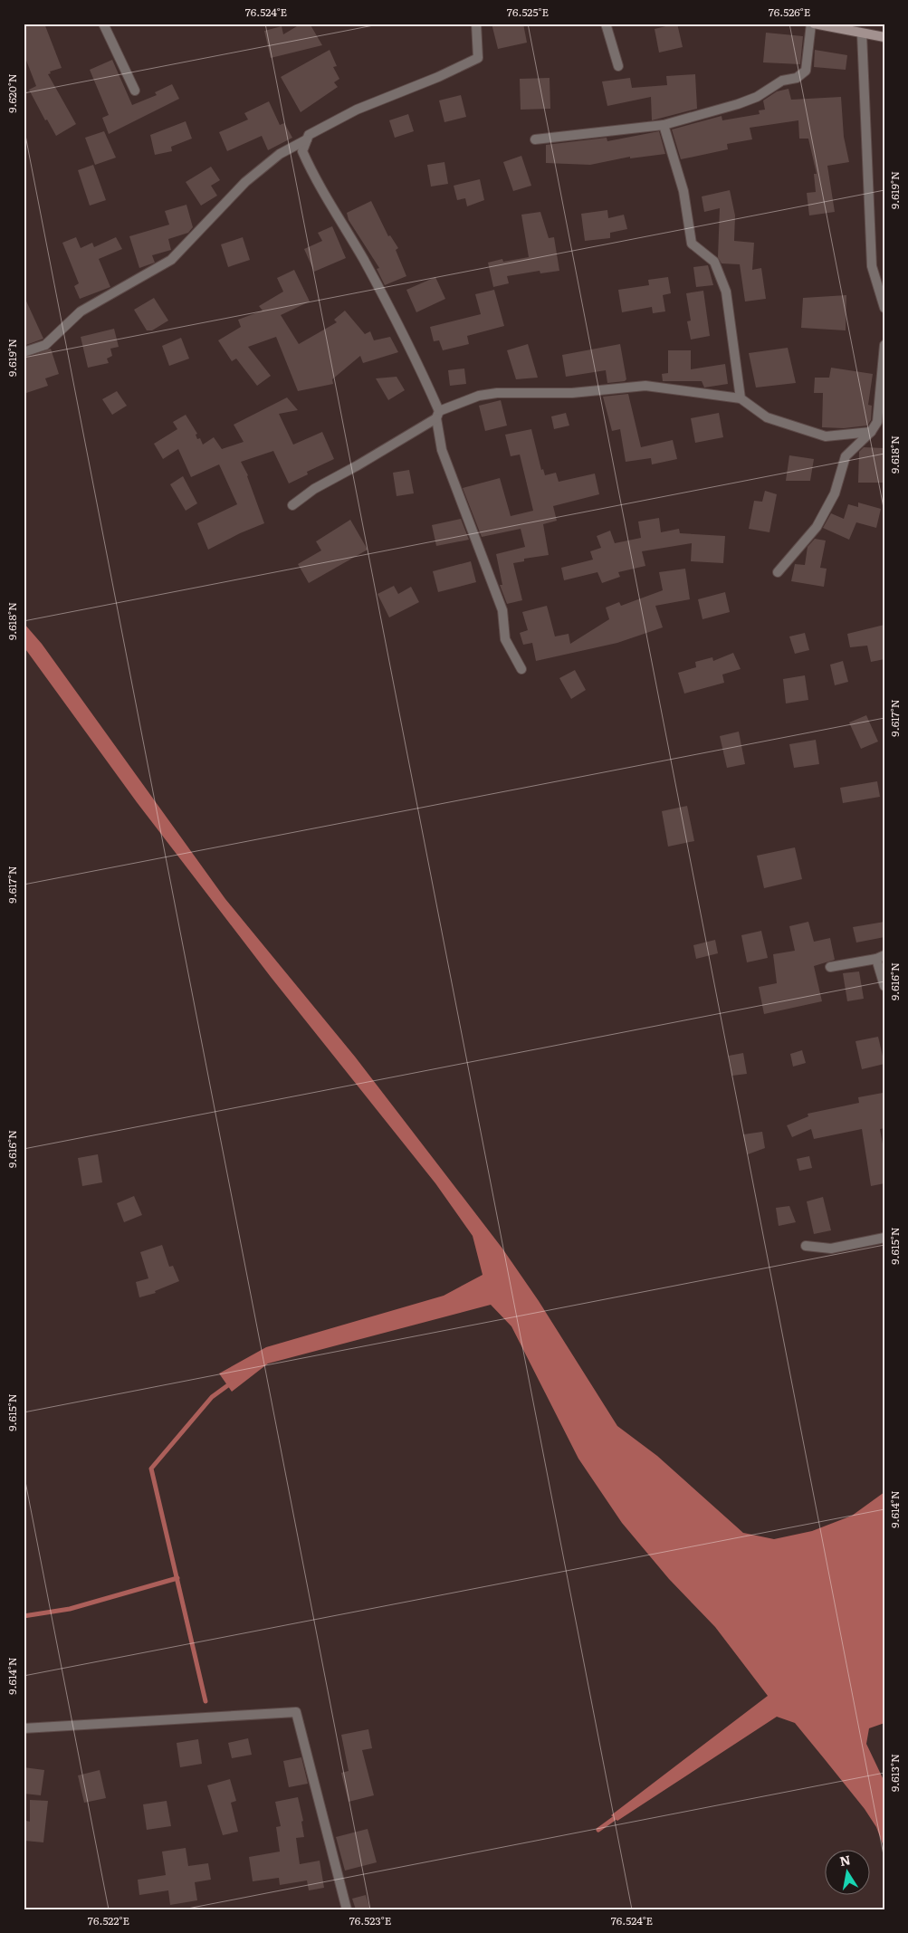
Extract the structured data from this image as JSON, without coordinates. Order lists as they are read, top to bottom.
{
  "north": "top",
  "coordinates": [
    "76.524°E",
    "76.525°E",
    "76.526°E",
    "9.620°N",
    "9.619°N",
    "9.618°N",
    "9.617°N",
    "9.616°N",
    "9.615°N",
    "9.614°N",
    "9.613°N",
    "76.522°E",
    "76.523°E"
  ]
}
